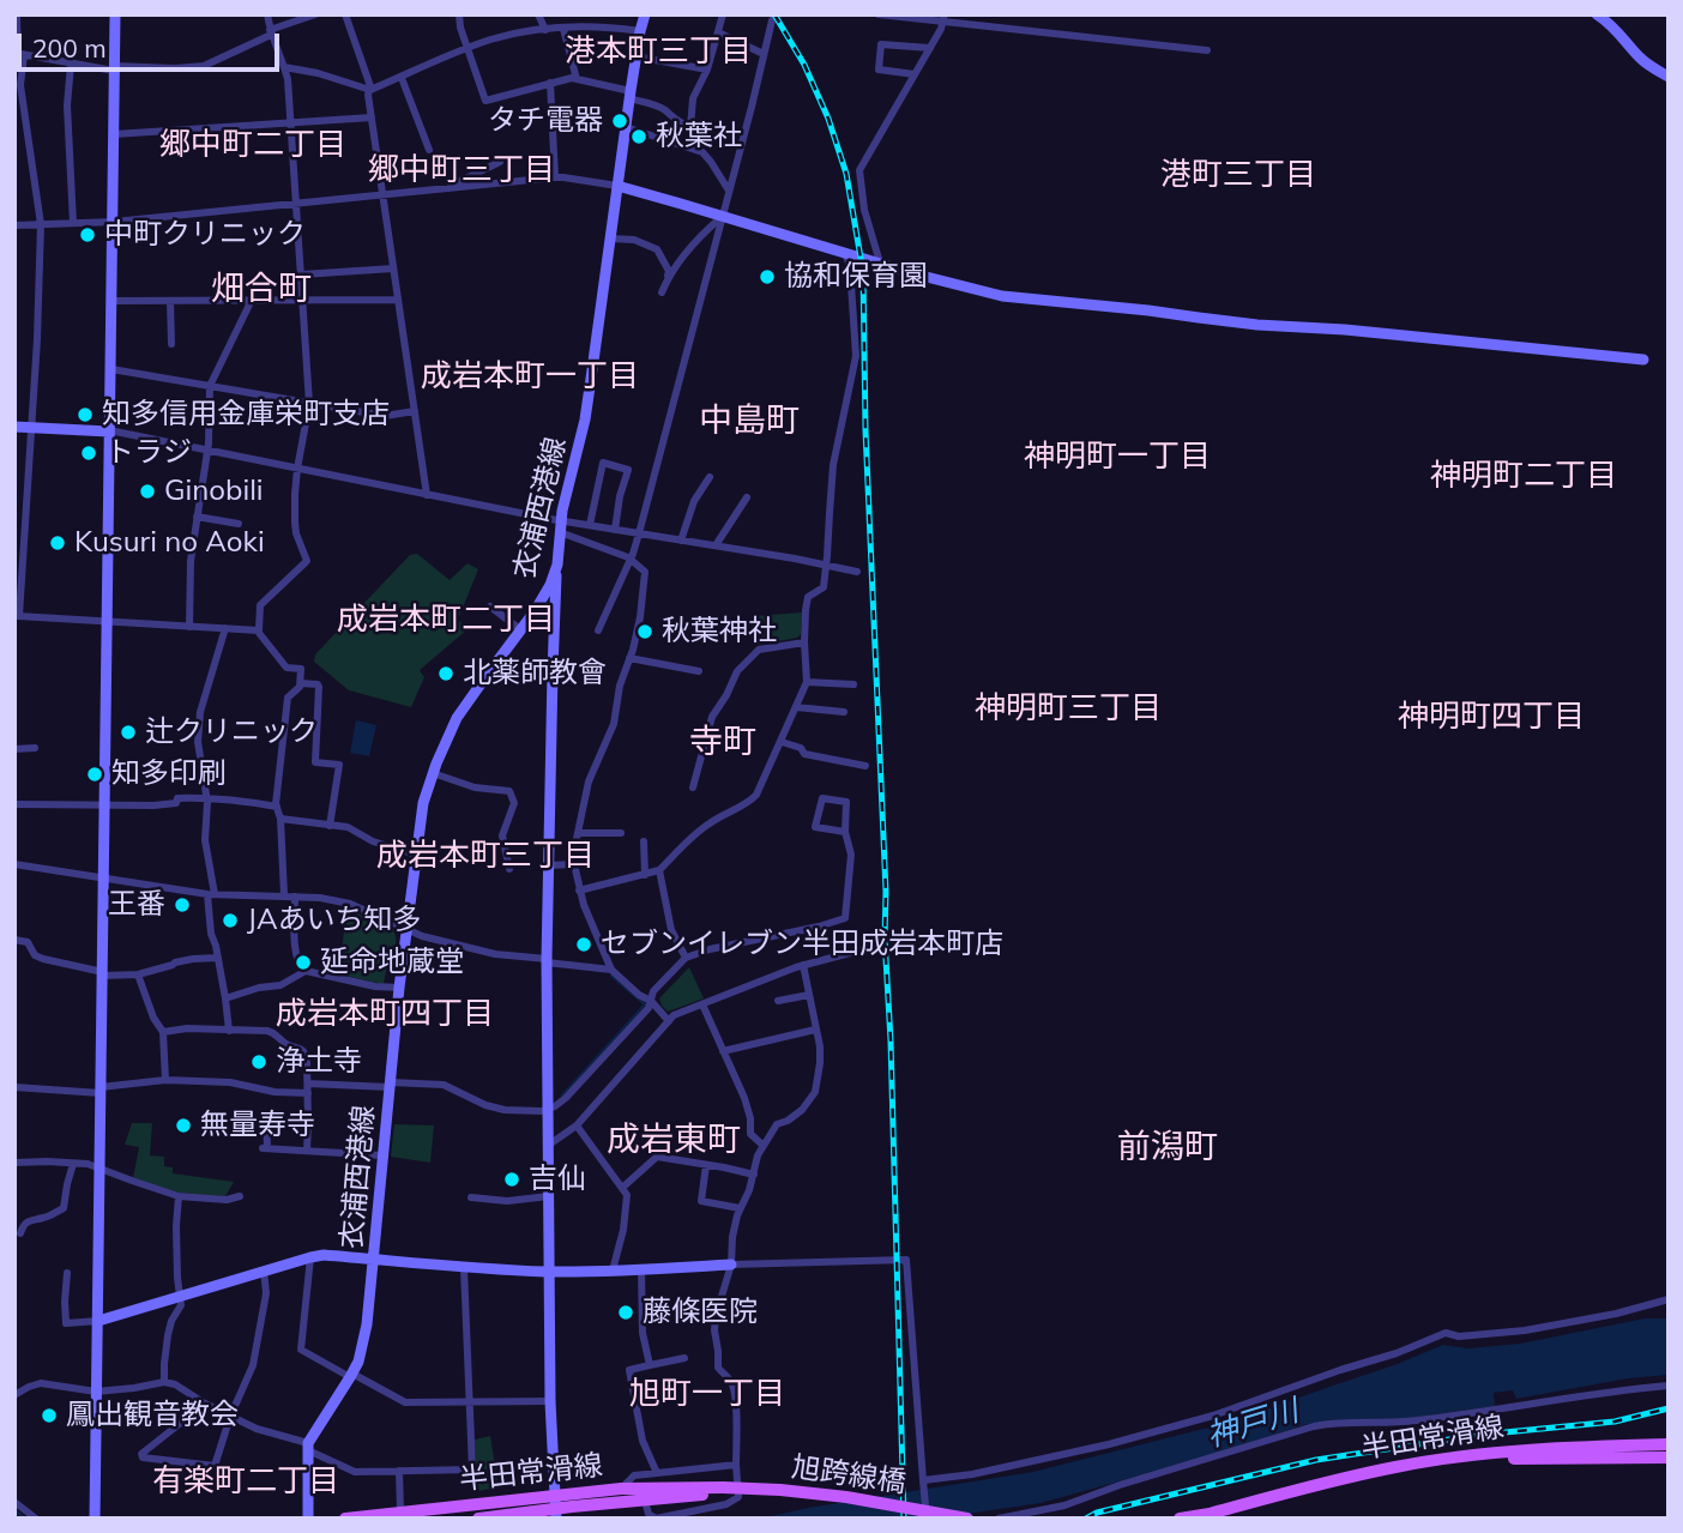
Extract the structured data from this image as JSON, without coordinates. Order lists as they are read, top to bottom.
{
  "streets": {
    "main road": ["半田常滑線", "旭跨線橋"],
    "street": ["衣浦西港線"]
  },
  "crossings": [
    ["半田常滑線", "旭跨線橋"]
  ],
  "districts": [
    "港本町三丁目",
    "郷中町二丁目",
    "郷中町三丁目",
    "港町三丁目",
    "畑合町",
    "成岩本町一丁目",
    "中島町",
    "神明町一丁目",
    "神明町二丁目",
    "成岩本町二丁目",
    "神明町三丁目",
    "神明町四丁目",
    "寺町",
    "成岩本町三丁目",
    "成岩本町四丁目",
    "成岩東町",
    "前潟町",
    "旭町一丁目",
    "有楽町二丁目"
  ],
  "water": ["神戸川"],
  "places": [
    "タチ電器",
    "秋葉社",
    "中町クリニック",
    "協和保育園",
    "知多信用金庫栄町支店",
    "トラジ",
    "Ginobili",
    "Kusuri no Aoki",
    "秋葉神社",
    "北薬師教會",
    "辻クリニック",
    "知多印刷",
    "王番",
    "JAあいち知多",
    "セブンイレブン半田成岩本町店",
    "延命地蔵堂",
    "浄土寺",
    "無量寿寺",
    "吉仙",
    "藤條医院",
    "鳳出観音教会"
  ],
  "scale_bar": "200 m"
}
